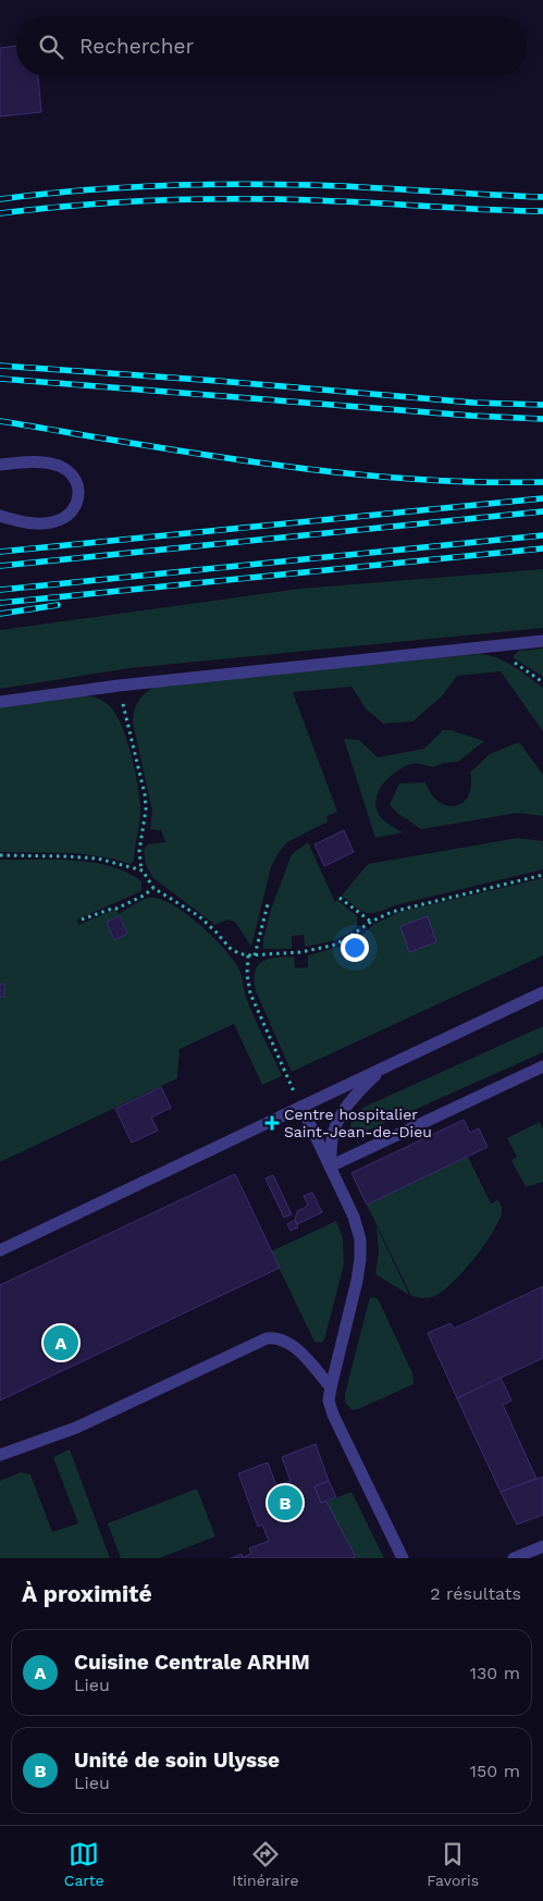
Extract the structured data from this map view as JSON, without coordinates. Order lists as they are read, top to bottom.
{
  "places": {
    "health": ["Centre hospitalier Saint-Jean-de-Dieu"]
  },
  "page": {
    "search": "Rechercher",
    "pins": ["A", "B"],
    "heading": ["À proximité", "2 résultats"],
    "list": [
      {
        "mark": "A",
        "name": "Cuisine Centrale ARHM",
        "note": "Lieu",
        "value": "130 m"
      },
      {
        "mark": "B",
        "name": "Unité de soin Ulysse",
        "note": "Lieu",
        "value": "150 m"
      }
    ],
    "nav": ["Carte", "Itinéraire", "Favoris"]
  }
}
